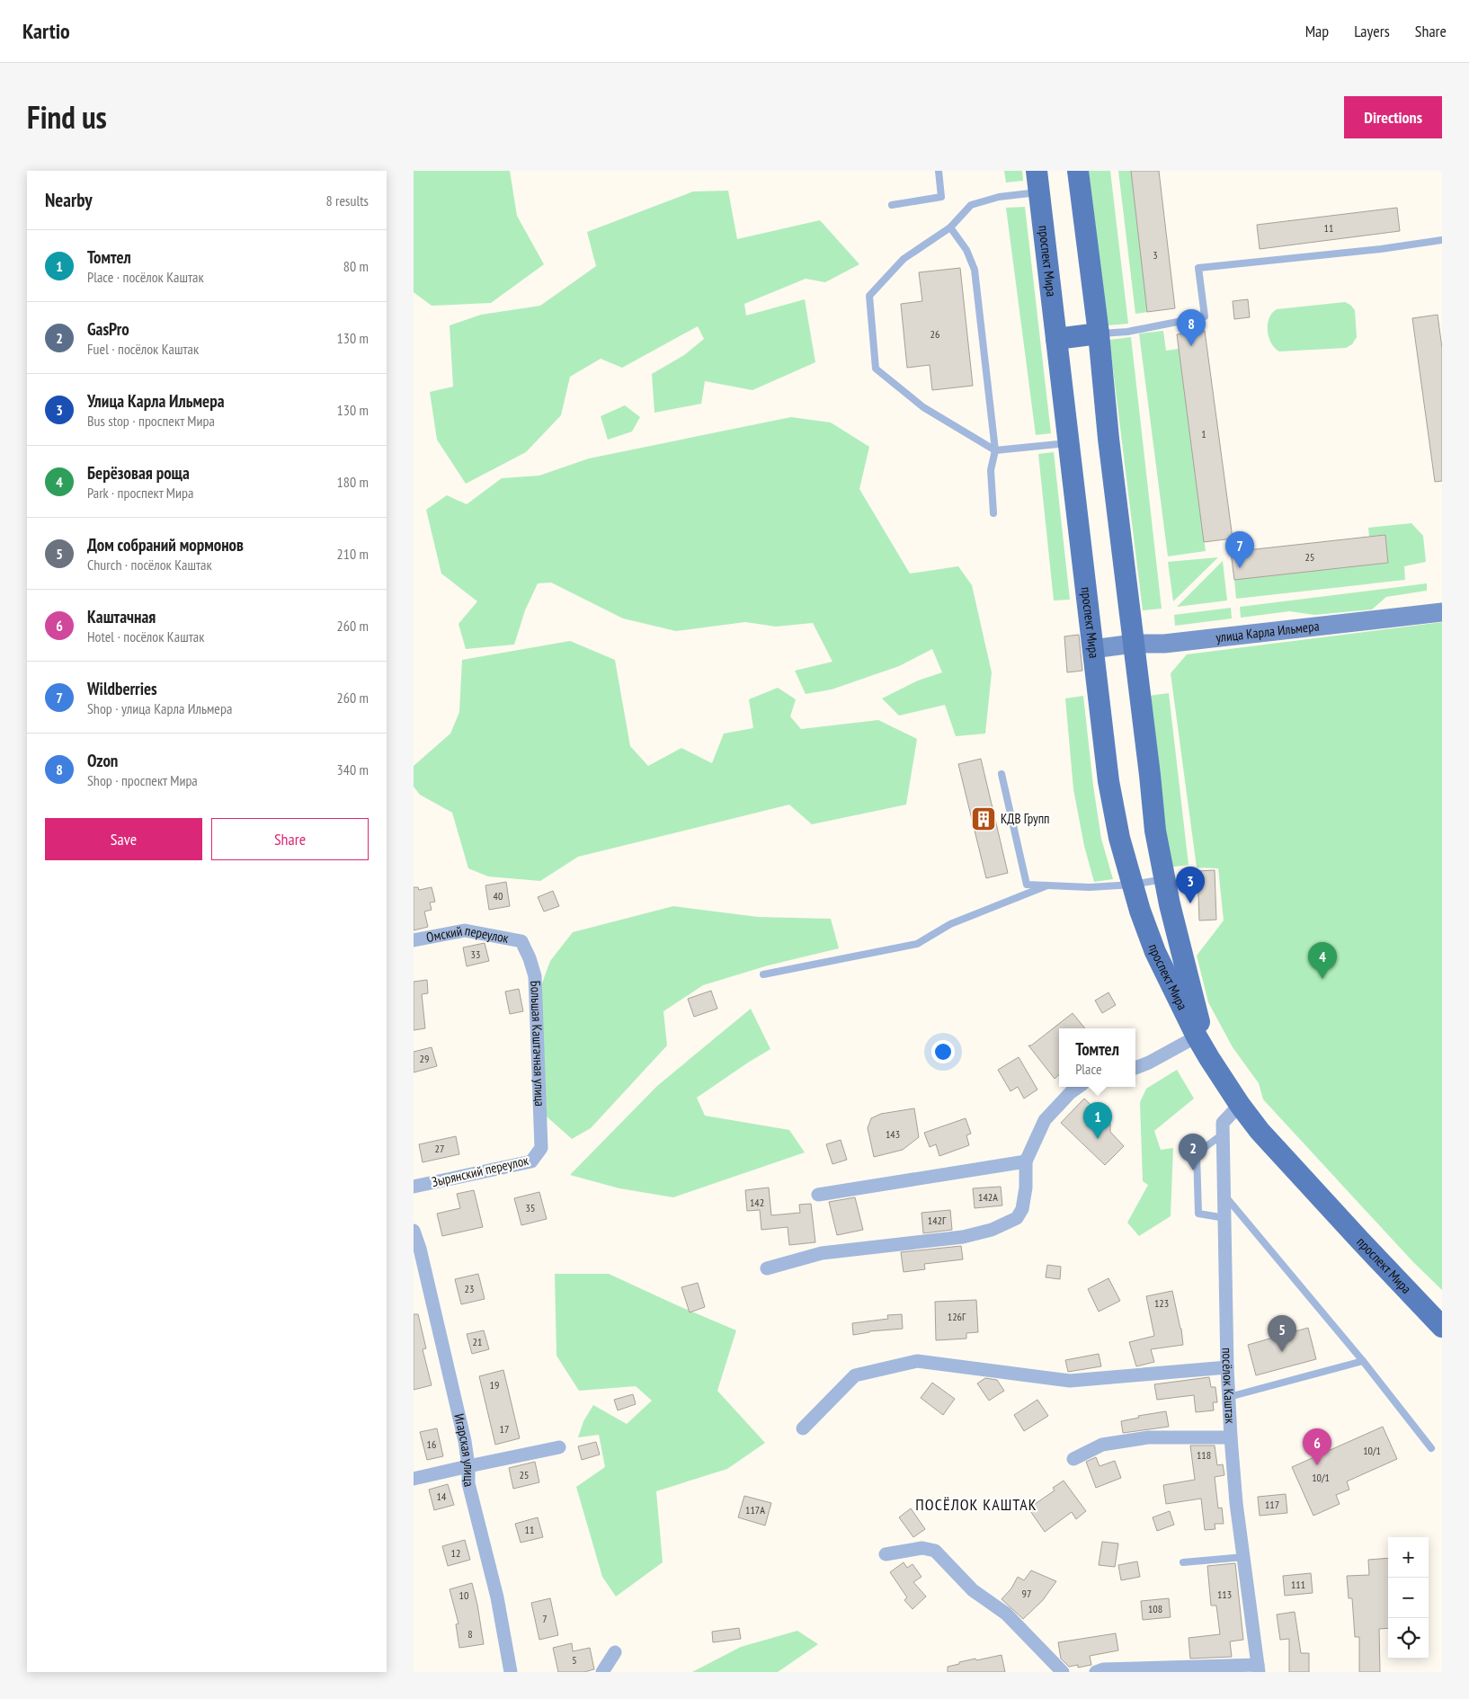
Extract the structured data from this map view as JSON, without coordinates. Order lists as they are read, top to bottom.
{
  "streets": {
    "main road": ["проспект Мира"],
    "street": [
      "улица Карла Ильмера",
      "Омский переулок",
      "Большая Каштачная улица",
      "Зырянский переулок",
      "посёлок Каштак",
      "Игарская улица"
    ]
  },
  "crossings": [
    ["проспект Мира", "улица Карла Ильмера"],
    ["проспект Мира", "посёлок Каштак"],
    ["Омский переулок", "Большая Каштачная улица"],
    ["Большая Каштачная улица", "Зырянский переулок"]
  ],
  "districts": ["ПОСЁЛОК КАШТАК"],
  "places": {
    "building": ["КДВ Групп"]
  },
  "house_numbers": [
    "11",
    "3",
    "26",
    "1",
    "25",
    "40",
    "33",
    "29",
    "143",
    "27",
    "142А",
    "142",
    "35",
    "142Г",
    "23",
    "123",
    "126Г",
    "21",
    "19",
    "17",
    "16",
    "10/1",
    "118",
    "25",
    "10/1",
    "14",
    "117",
    "117А",
    "11",
    "12",
    "111",
    "97",
    "113",
    "10",
    "108",
    "7",
    "8",
    "5"
  ],
  "page": {
    "header": "Kartio",
    "nav": ["Map", "Layers", "Share"],
    "title": "Find us",
    "buttons": [
      "Directions",
      ["Save", "Share"]
    ],
    "heading": ["Nearby", "8 results"],
    "list": [
      {
        "mark": "1",
        "name": "Томтел",
        "note": "Place · посёлок Каштак",
        "value": "80 m"
      },
      {
        "mark": "2",
        "name": "GasPro",
        "note": "Fuel · посёлок Каштак",
        "value": "130 m"
      },
      {
        "mark": "3",
        "name": "Улица Карла Ильмера",
        "note": "Bus stop · проспект Мира",
        "value": "130 m"
      },
      {
        "mark": "4",
        "name": "Берёзовая роща",
        "note": "Park · проспект Мира",
        "value": "180 m"
      },
      {
        "mark": "5",
        "name": "Дом собраний мормонов",
        "note": "Church · посёлок Каштак",
        "value": "210 m"
      },
      {
        "mark": "6",
        "name": "Каштачная",
        "note": "Hotel · посёлок Каштак",
        "value": "260 m"
      },
      {
        "mark": "7",
        "name": "Wildberries",
        "note": "Shop · улица Карла Ильмера",
        "value": "260 m"
      },
      {
        "mark": "8",
        "name": "Ozon",
        "note": "Shop · проспект Мира",
        "value": "340 m"
      }
    ],
    "pins": [
      "8",
      "7",
      "3",
      "4",
      "1",
      "2",
      "5",
      "6"
    ],
    "popup": ["Томтел", "Place"],
    "map_buttons": ["+", "−"]
  }
}
